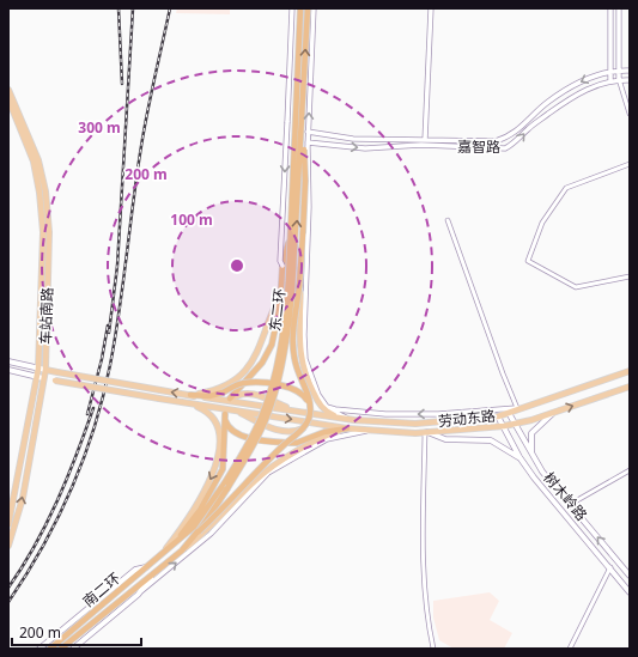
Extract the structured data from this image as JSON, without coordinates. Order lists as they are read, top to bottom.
{
  "streets": {
    "highway": ["东二环", "南二环"],
    "main road": ["车站南路", "劳动东路", "树木岭路"],
    "street": ["嘉智路"]
  },
  "crossings": [
    ["东二环", "南二环"],
    ["车站南路", "劳动东路"],
    ["劳动东路", "树木岭路"]
  ],
  "scale_bar": "200 m",
  "rings": ["300 m", "200 m", "100 m"]
}
